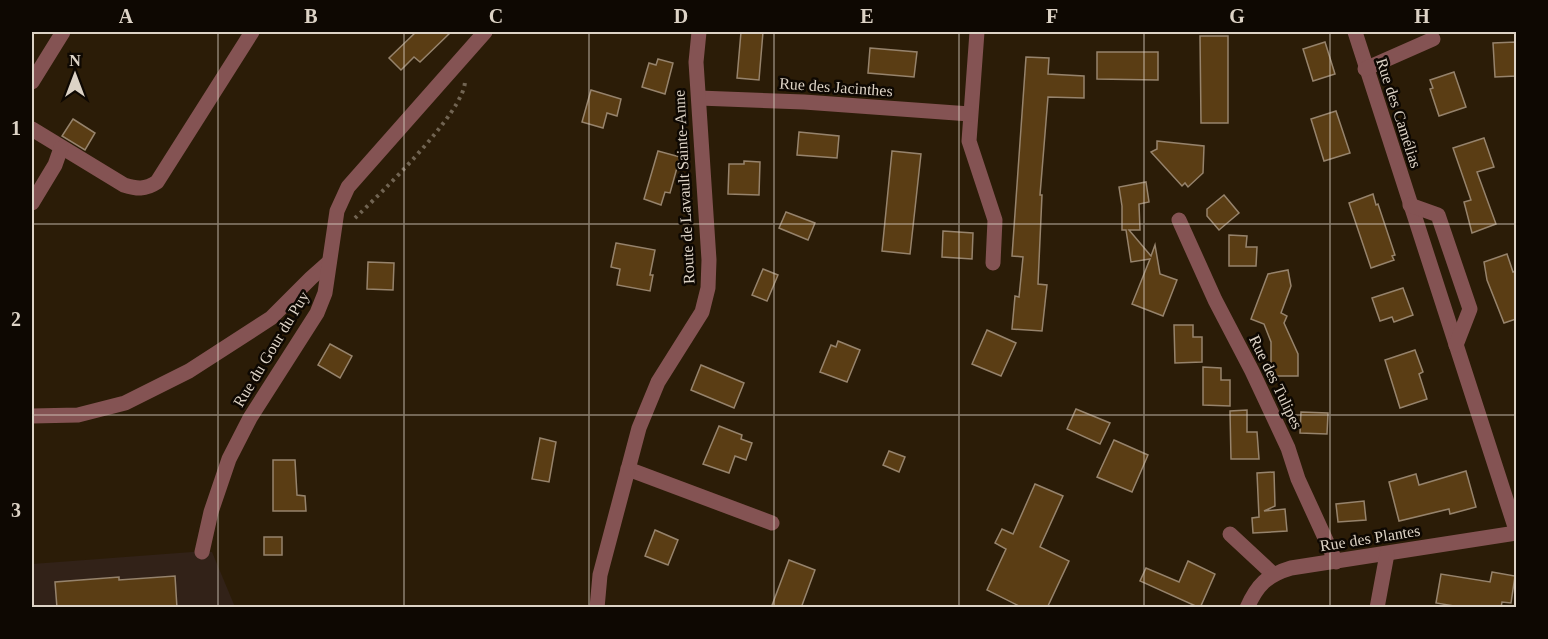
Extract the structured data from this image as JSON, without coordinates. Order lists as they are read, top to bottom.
{
  "streets": {
    "street": [
      "Rue des Jacinthes",
      "Rue des Camélias",
      "Route de Lavault Sainte-Anne",
      "Rue du Gour du Puy",
      "Rue des Tulipes",
      "Rue des Plantes"
    ]
  },
  "crossings": [
    ["Rue des Jacinthes", "Route de Lavault Sainte-Anne"],
    ["Rue des Camélias", "Rue des Plantes"],
    ["Rue des Tulipes", "Rue des Plantes"]
  ],
  "north": "top",
  "grid": {
    "columns": [
      "A",
      "B",
      "C",
      "D",
      "E",
      "F",
      "G",
      "H"
    ],
    "rows": ["1", "2", "3"]
  }
}
